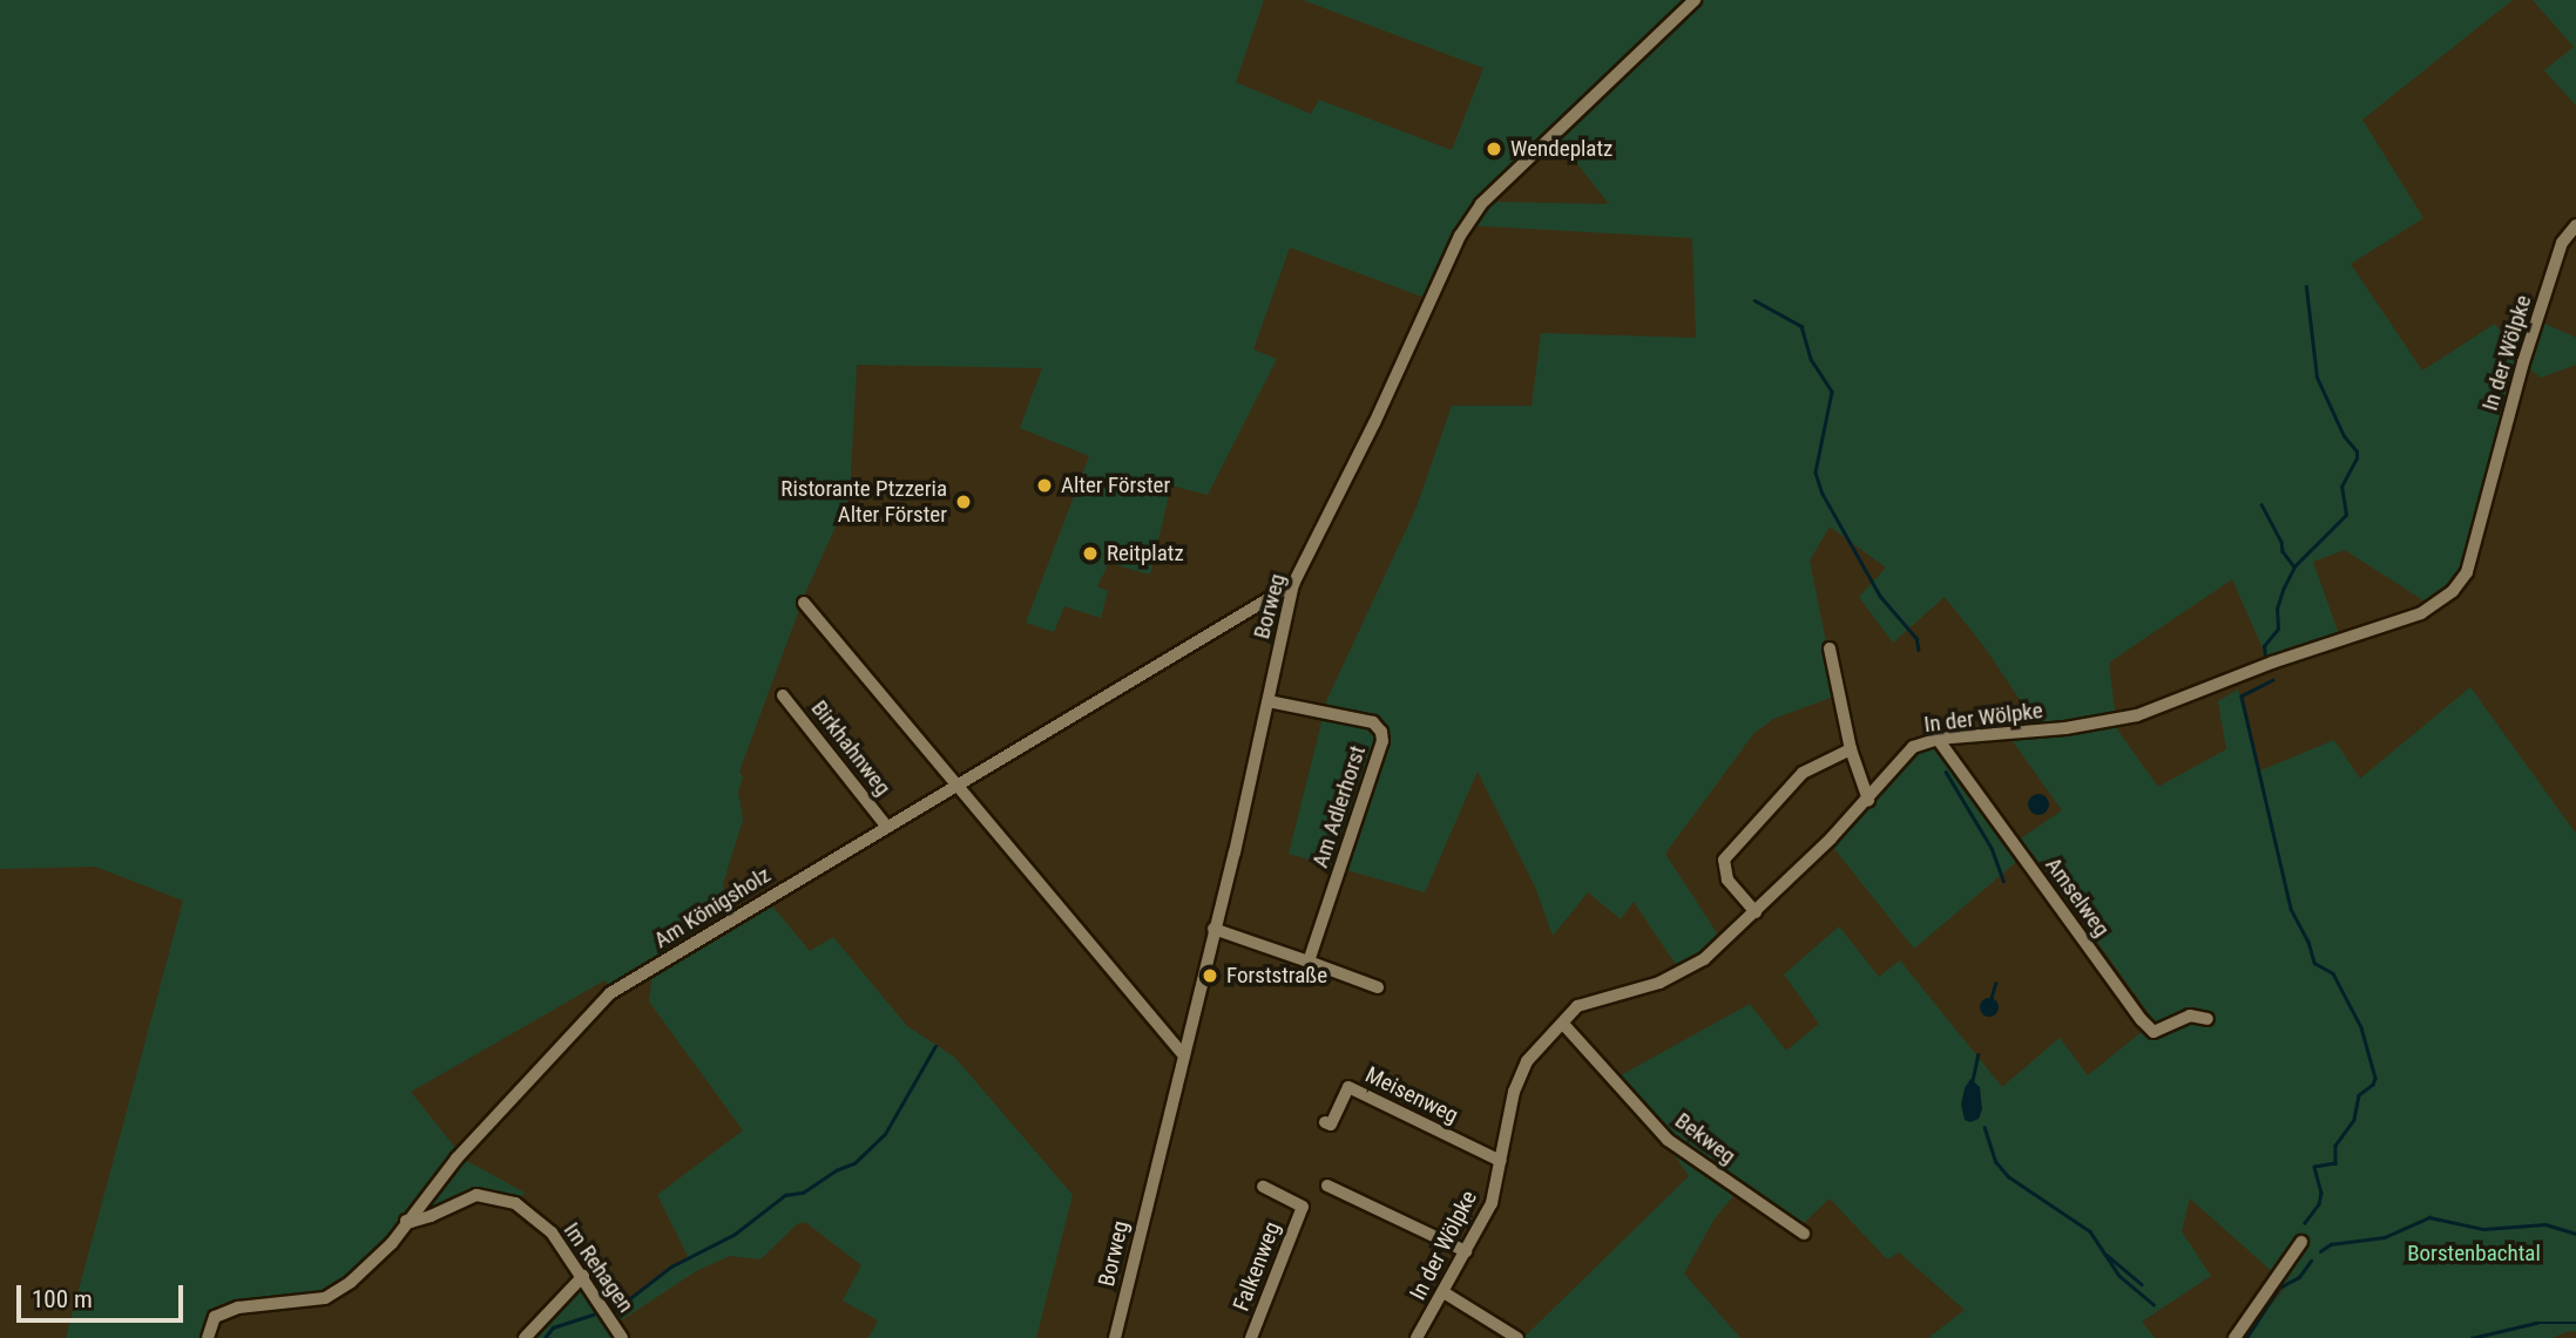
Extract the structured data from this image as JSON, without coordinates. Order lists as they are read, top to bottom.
{
  "streets": {
    "street": [
      "In der Wölpke",
      "Borweg",
      "Birkhahnweg",
      "Am Adlerhorst",
      "Amselweg",
      "Am Königsholz",
      "Meisenweg",
      "Bekweg",
      "Falkenweg",
      "Im Rehagen"
    ]
  },
  "crossings": [
    ["In der Wölpke", "Amselweg"],
    ["In der Wölpke", "Meisenweg"],
    ["In der Wölpke", "Bekweg"],
    ["Borweg", "Am Adlerhorst"],
    ["Borweg", "Am Königsholz"],
    ["Birkhahnweg", "Am Königsholz"],
    ["Am Königsholz", "Im Rehagen"]
  ],
  "parks": ["Borstenbachtal"],
  "places": [
    "Wendeplatz",
    "Alter Förster",
    "Ristorante Ptzzeria Alter Förster",
    "Reitplatz",
    "Forststraße"
  ],
  "scale_bar": "100 m"
}
